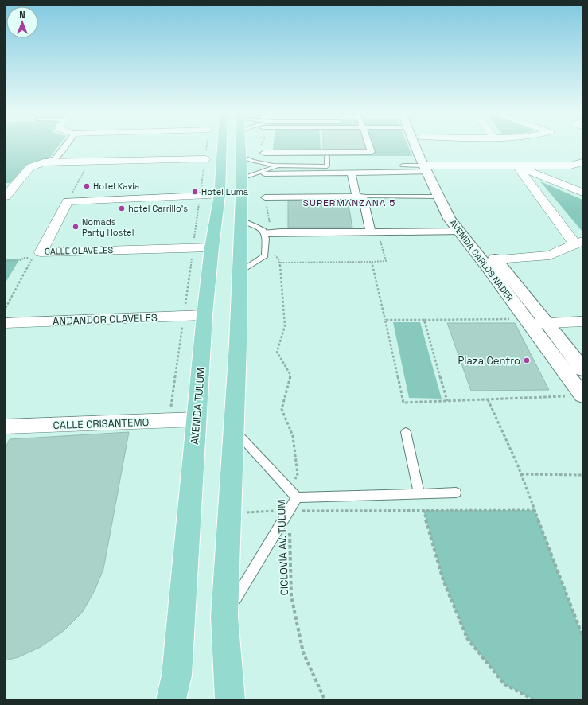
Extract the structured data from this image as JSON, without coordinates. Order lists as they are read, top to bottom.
{
  "streets": {
    "main road": ["AVENIDA TULUM"],
    "street": [
      "CALLE CLAVELES",
      "AVENIDA CARLOS NADER",
      "ANDANDOR CLAVELES",
      "CALLE CRISANTEMO"
    ],
    "path": ["CICLOVÍA AV. TULUM"]
  },
  "crossings": [
    ["CALLE CLAVELES", "AVENIDA TULUM"],
    ["ANDANDOR CLAVELES", "AVENIDA TULUM"],
    ["AVENIDA TULUM", "CALLE CRISANTEMO"]
  ],
  "districts": ["SUPERMANZANA 5"],
  "places": [
    "Hotel Kavia",
    "Hotel Luma",
    "hotel Carrillo's",
    "Nomads Party Hostel",
    "Plaza Centro"
  ],
  "north": "top"
}
